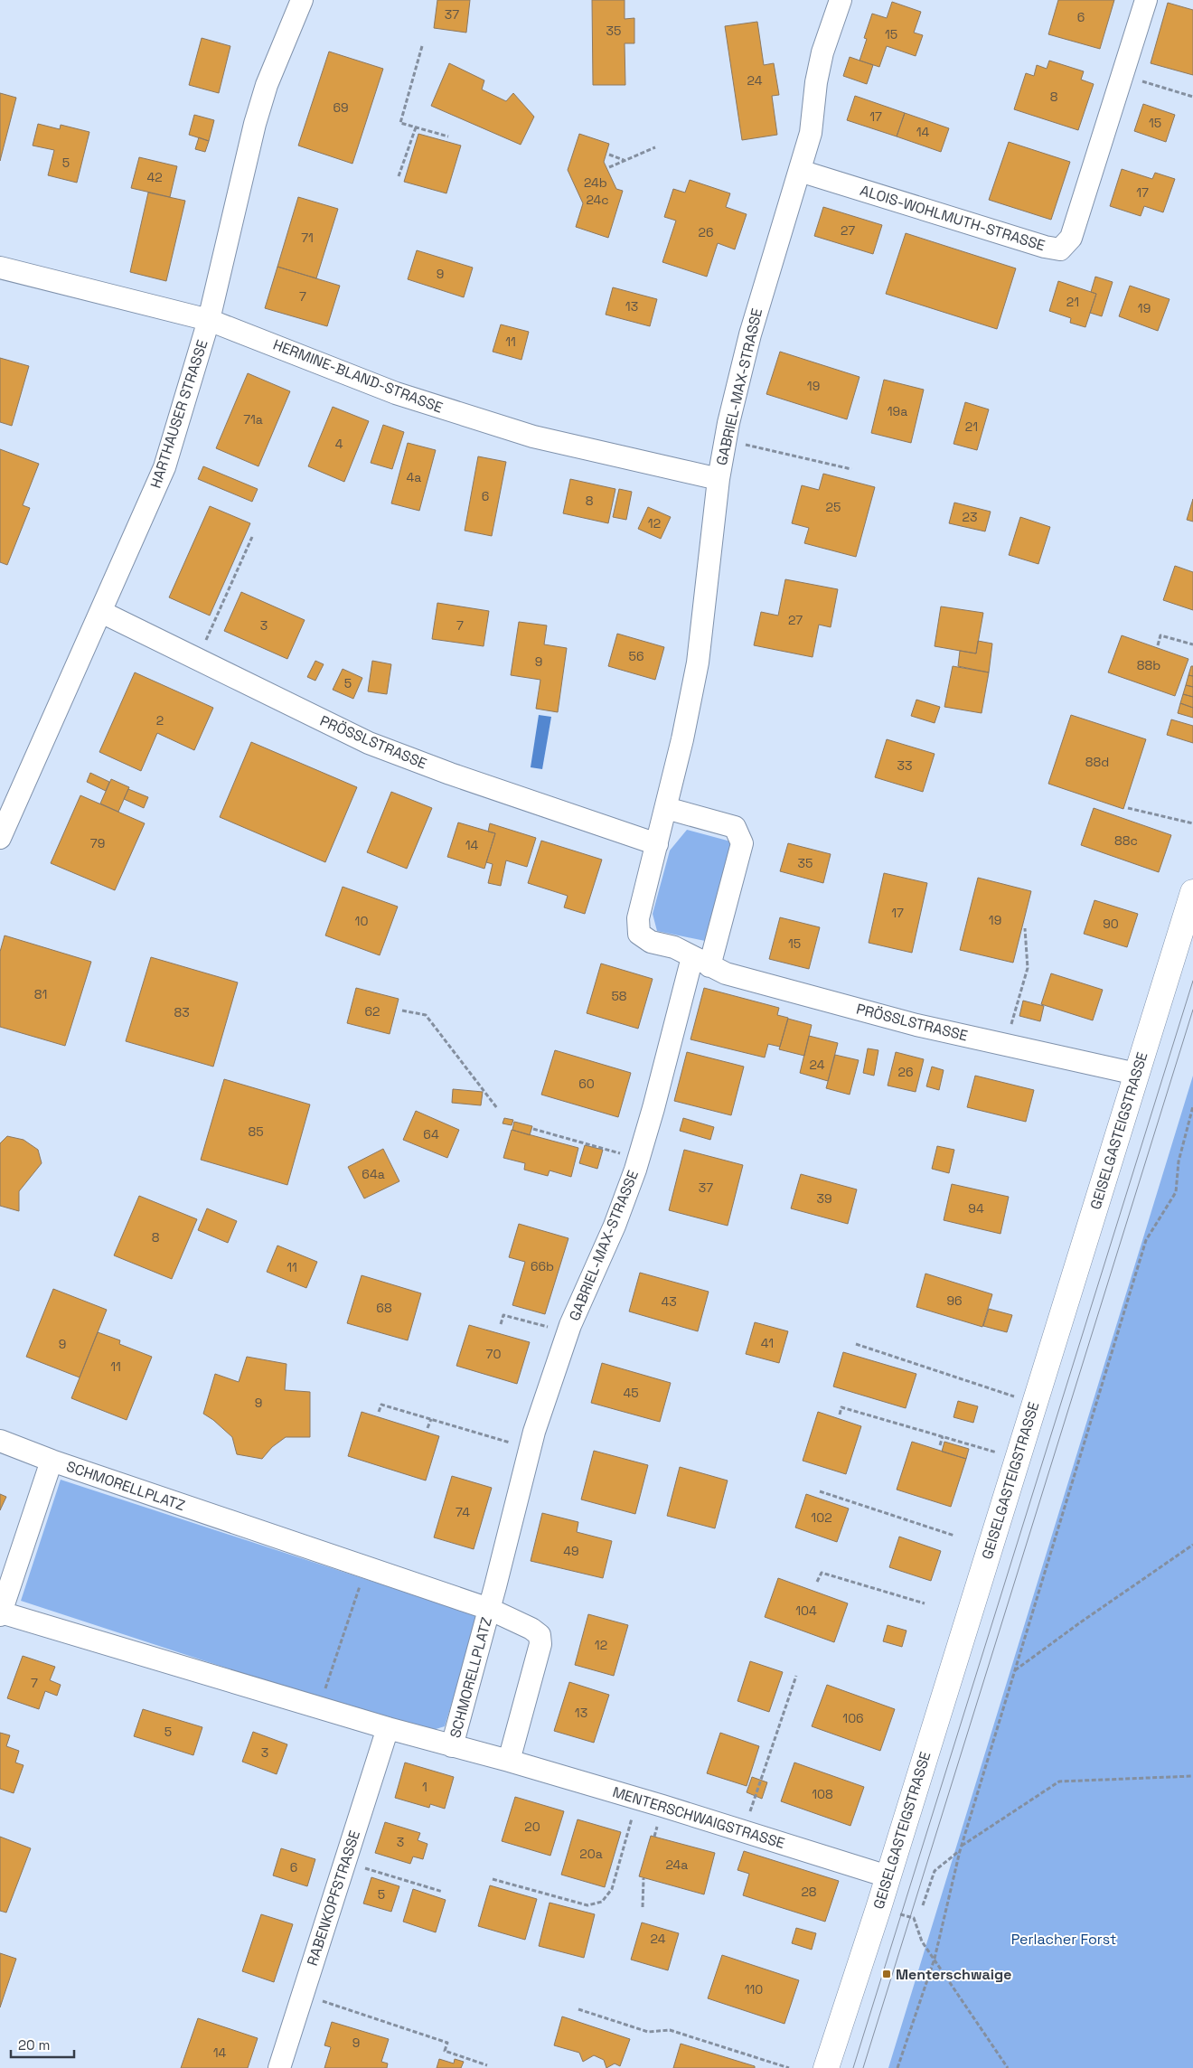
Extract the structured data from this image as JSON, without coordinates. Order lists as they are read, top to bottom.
{
  "streets": {
    "main road": ["GEISELGASTEIGSTRASSE"],
    "street": [
      "ALOIS-WOHLMUTH-STRASSE",
      "HERMINE-BLAND-STRASSE",
      "GABRIEL-MAX-STRASSE",
      "HARTHAUSER STRASSE",
      "PRÖSSLSTRASSE",
      "SCHMORELLPLATZ",
      "MENTERSCHWAIGSTRASSE",
      "RABENKOPFSTRASSE"
    ]
  },
  "crossings": [
    ["ALOIS-WOHLMUTH-STRASSE", "GABRIEL-MAX-STRASSE"],
    ["HERMINE-BLAND-STRASSE", "GABRIEL-MAX-STRASSE"],
    ["HERMINE-BLAND-STRASSE", "HARTHAUSER STRASSE"],
    ["GABRIEL-MAX-STRASSE", "PRÖSSLSTRASSE"],
    ["GABRIEL-MAX-STRASSE", "SCHMORELLPLATZ"],
    ["HARTHAUSER STRASSE", "PRÖSSLSTRASSE"],
    ["PRÖSSLSTRASSE", "GEISELGASTEIGSTRASSE"],
    ["GEISELGASTEIGSTRASSE", "MENTERSCHWAIGSTRASSE"],
    ["SCHMORELLPLATZ", "MENTERSCHWAIGSTRASSE"],
    ["SCHMORELLPLATZ", "RABENKOPFSTRASSE"]
  ],
  "parks": ["Perlacher Forst"],
  "places": {
    "transit": ["Menterschwaige"]
  },
  "house_numbers": [
    "37",
    "6",
    "35",
    "15",
    "24",
    "8",
    "69",
    "17",
    "15",
    "14",
    "5",
    "42",
    "24b",
    "17",
    "24c",
    "27",
    "26",
    "71",
    "9",
    "7",
    "21",
    "13",
    "19",
    "11",
    "19",
    "19a",
    "71a",
    "21",
    "4",
    "4a",
    "6",
    "8",
    "25",
    "23",
    "12",
    "27",
    "3",
    "7",
    "56",
    "9",
    "88b",
    "5",
    "2",
    "88d",
    "33",
    "88c",
    "79",
    "14",
    "35",
    "17",
    "19",
    "10",
    "90",
    "15",
    "81",
    "58",
    "62",
    "83",
    "24",
    "26",
    "60",
    "85",
    "64",
    "64a",
    "37",
    "39",
    "94",
    "8",
    "66b",
    "11",
    "96",
    "43",
    "68",
    "41",
    "9",
    "70",
    "11",
    "45",
    "9",
    "74",
    "102",
    "49",
    "104",
    "12",
    "7",
    "13",
    "106",
    "5",
    "3",
    "1",
    "108",
    "20",
    "3",
    "20a",
    "24a",
    "6",
    "28",
    "5",
    "24",
    "110",
    "9",
    "14"
  ],
  "scale_bar": "20 m"
}
